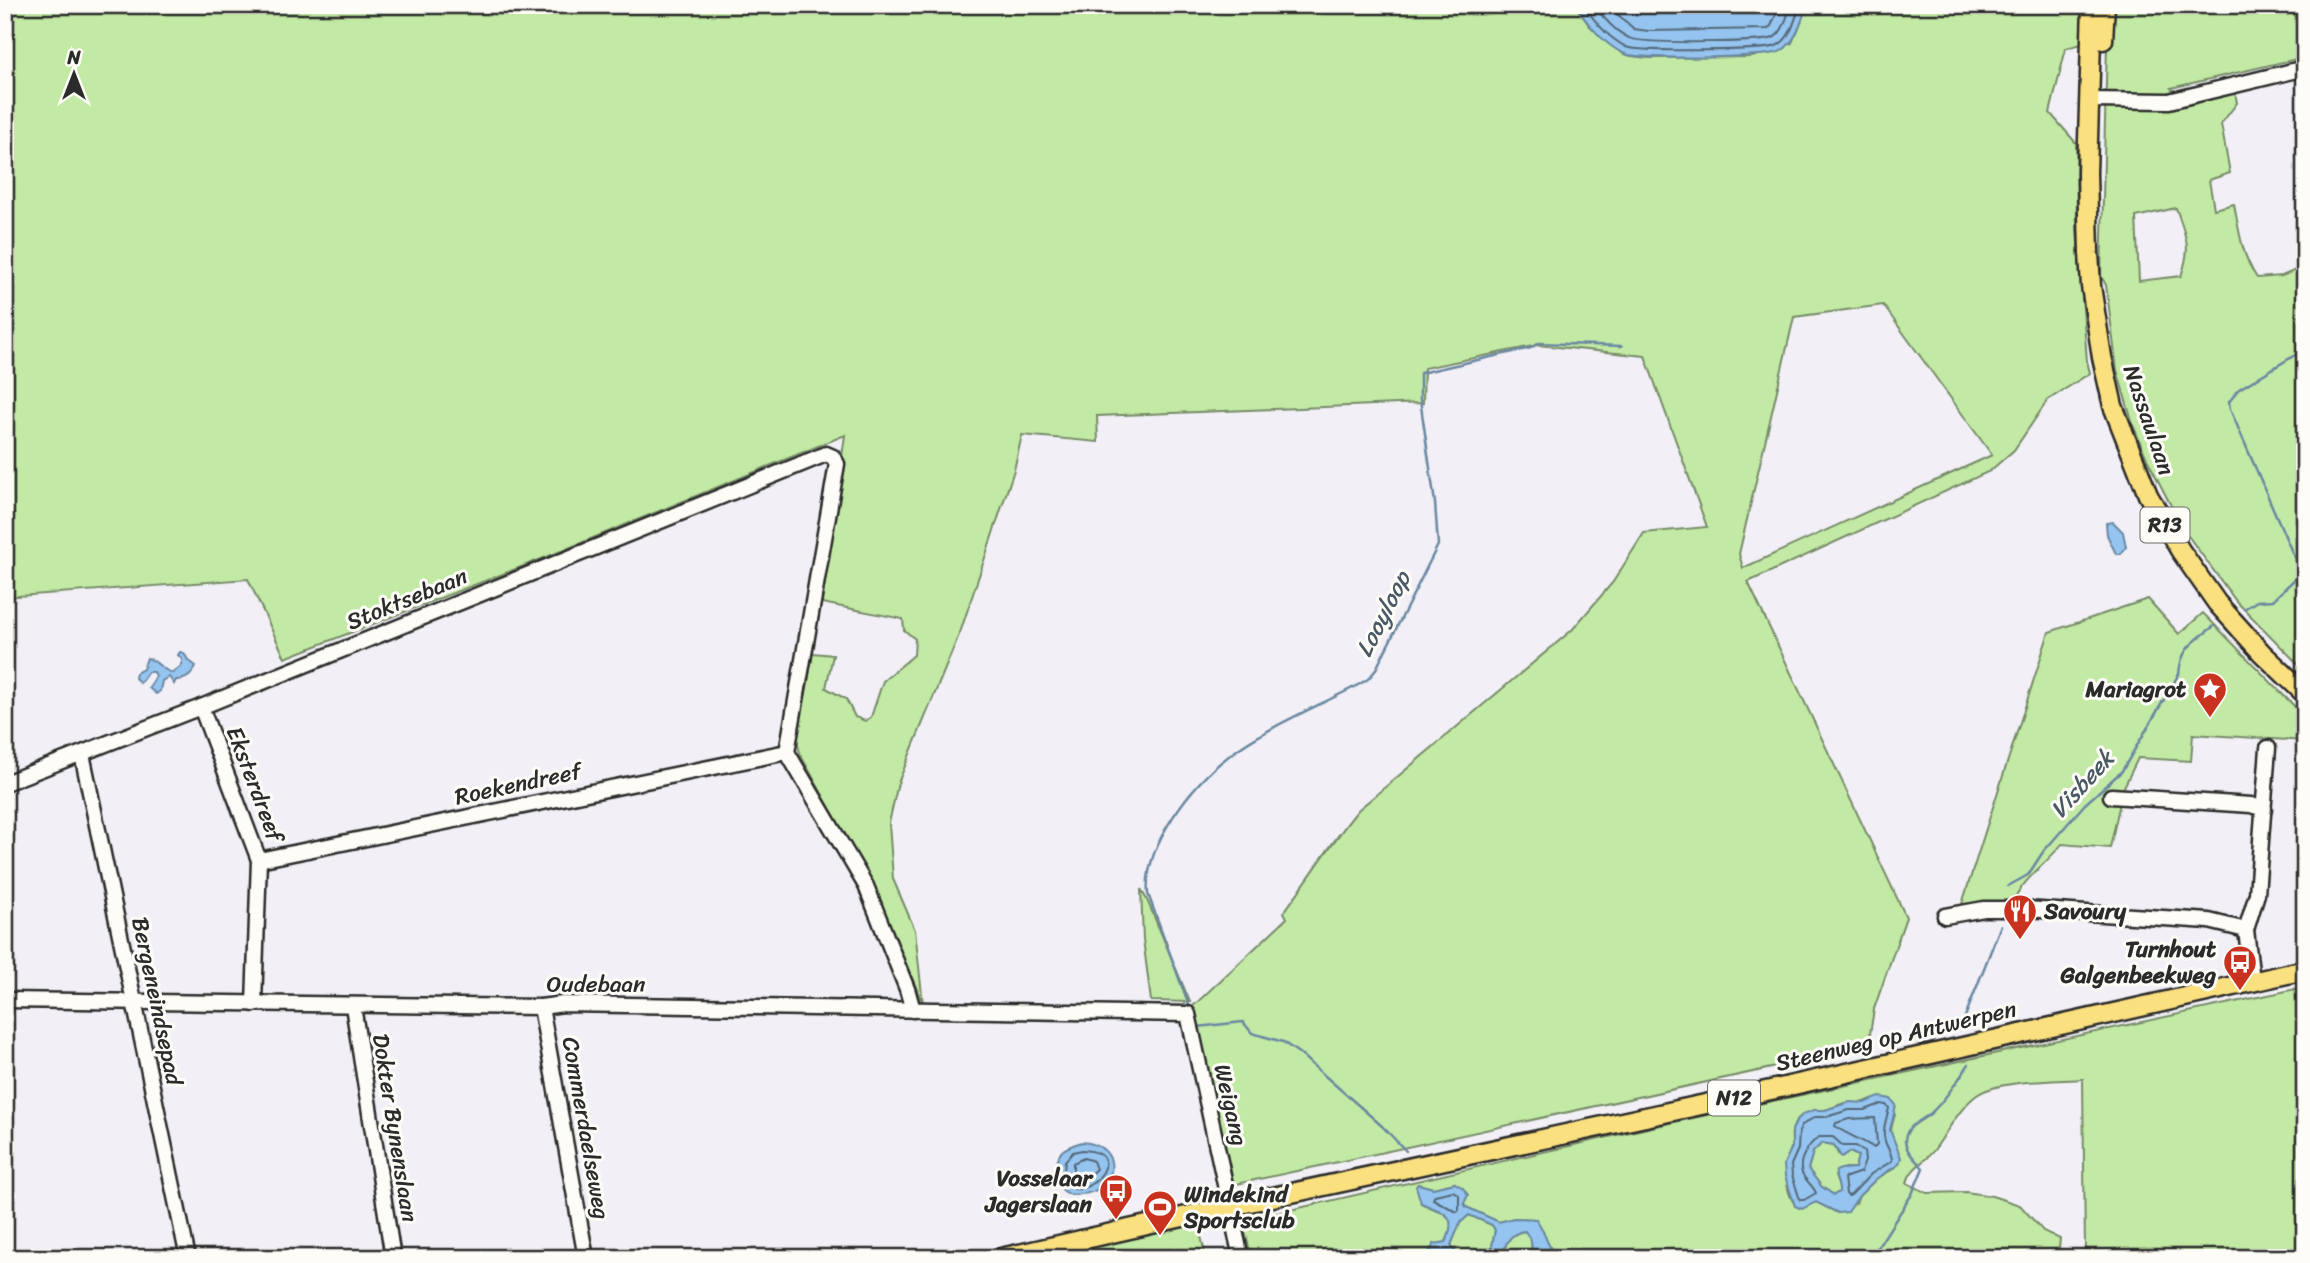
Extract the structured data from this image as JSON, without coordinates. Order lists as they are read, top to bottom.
{
  "streets": {
    "main road": [
      "Nassaulaan",
      "R13",
      "Steenweg op Antwerpen",
      "N12"
    ],
    "street": [
      "Stoktsebaan",
      "Eksterdreef",
      "Roekendreef",
      "Oudebaan",
      "Bergeneindsepad",
      "Weigang",
      "Dokter Bynenslaan",
      "Commerdaelseweg"
    ]
  },
  "crossings": [
    ["Stoktsebaan", "Eksterdreef"],
    ["Stoktsebaan", "Roekendreef"],
    ["Stoktsebaan", "Bergeneindsepad"],
    ["Eksterdreef", "Roekendreef"],
    ["Eksterdreef", "Oudebaan"],
    ["Oudebaan", "Bergeneindsepad"],
    ["Oudebaan", "Weigang"],
    ["Oudebaan", "Dokter Bynenslaan"],
    ["Oudebaan", "Commerdaelseweg"],
    ["Steenweg op Antwerpen", "N12"],
    ["Steenweg op Antwerpen", "Weigang"],
    ["N12", "Weigang"]
  ],
  "water": ["Looyloop", "Visbeek"],
  "places": {
    "place": ["Mariagrot"],
    "restaurant": ["Savoury"],
    "bus stop": ["Turnhout Galgenbeekweg", "Vosselaar Jagerslaan"],
    "sports": ["Windekind Sportsclub"]
  },
  "north": "top"
}
